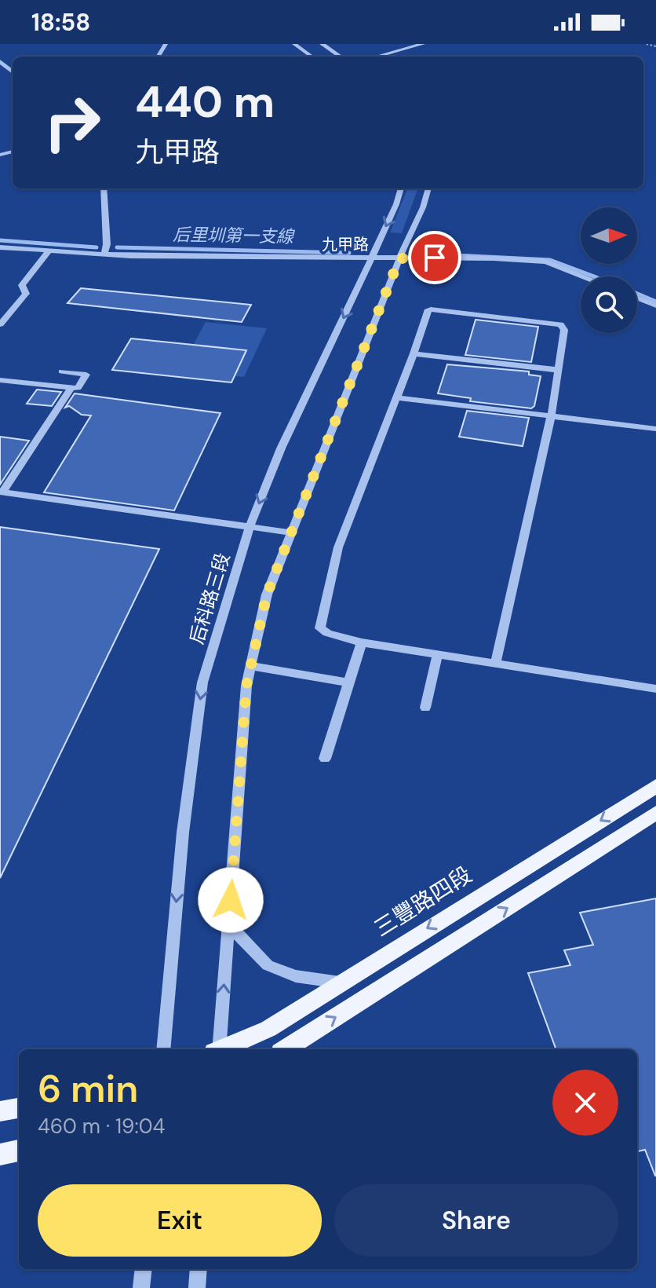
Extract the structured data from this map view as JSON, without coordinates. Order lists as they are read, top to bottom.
{
  "streets": {
    "main road": ["三豐路四段"],
    "street": ["九甲路", "后科路三段"]
  },
  "crossings": [
    ["九甲路", "后科路三段"]
  ],
  "water": ["后里圳第一支線"],
  "north": "right",
  "page": {
    "status": "18:58",
    "turn": ["440 m", "九甲路"],
    "heading": ["6 min", "460 m · 19:04"],
    "buttons": ["Exit", "Share"]
  }
}
